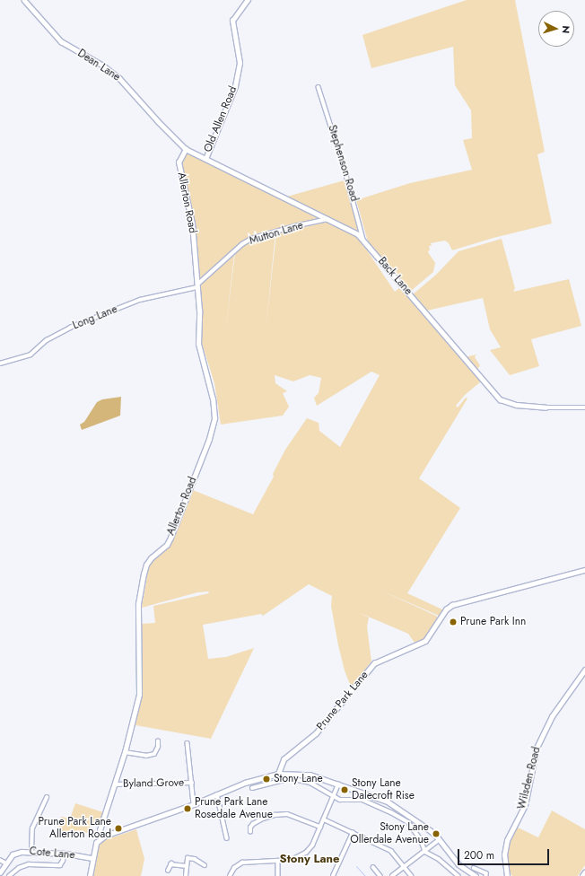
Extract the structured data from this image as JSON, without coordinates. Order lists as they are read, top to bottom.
{
  "streets": {
    "main road": ["Wilsden Road"],
    "street": [
      "Dean Lane",
      "Old Allen Road",
      "Stephenson Road",
      "Allerton Road",
      "Mutton Lane",
      "Back Lane",
      "Long Lane",
      "Prune Park Lane",
      "Byland Grove",
      "Cote Lane"
    ]
  },
  "crossings": [
    ["Dean Lane", "Allerton Road"],
    ["Dean Lane", "Back Lane"],
    ["Old Allen Road", "Back Lane"],
    ["Stephenson Road", "Back Lane"],
    ["Allerton Road", "Mutton Lane"],
    ["Allerton Road", "Back Lane"],
    ["Allerton Road", "Long Lane"],
    ["Allerton Road", "Byland Grove"],
    ["Allerton Road", "Cote Lane"],
    ["Mutton Lane", "Back Lane"],
    ["Mutton Lane", "Long Lane"]
  ],
  "districts": ["Stony Lane"],
  "places": [
    "Prune Park Inn",
    "Stony Lane",
    "Stony Lane Dalecroft Rise",
    "Prune Park Lane Rosedale Avenue",
    "Prune Park Lane Allerton Road",
    "Stony Lane Ollerdale Avenue"
  ],
  "scale_bar": "200 m",
  "north": "right"
}
